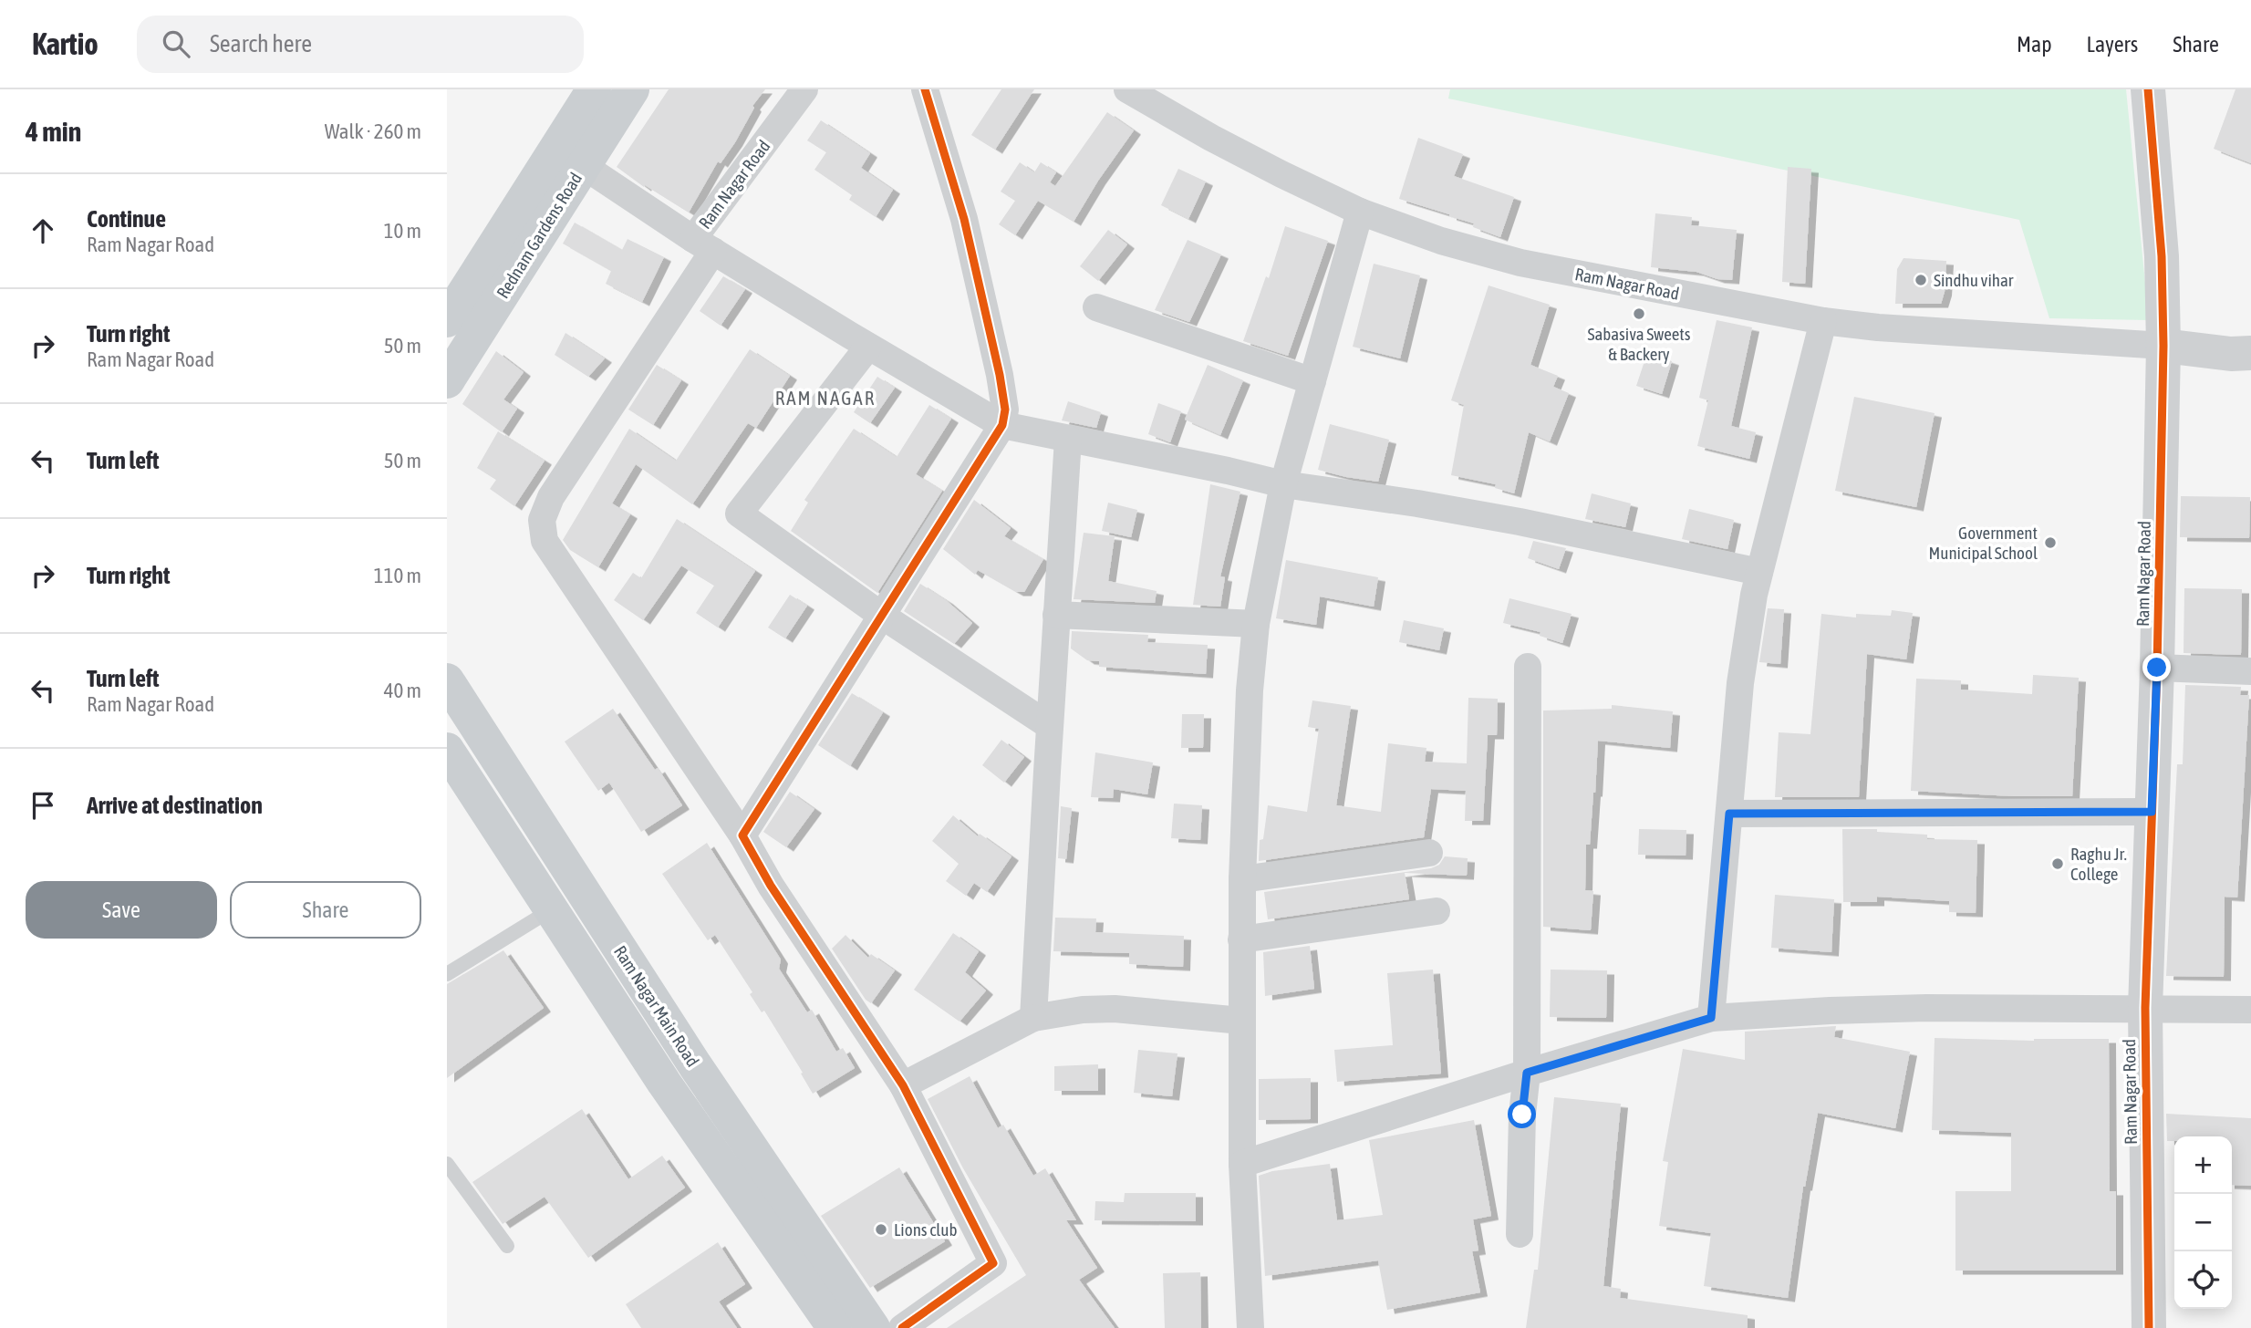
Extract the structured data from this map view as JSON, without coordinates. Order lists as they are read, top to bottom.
{
  "streets": {
    "main road": ["Rednam Gardens Road", "Ram Nagar Main Road"],
    "street": ["Ram Nagar Road"]
  },
  "crossings": [
    ["Ram Nagar Road", "Rednam Gardens Road"]
  ],
  "districts": ["RAM NAGAR"],
  "places": [
    "Sindhu vihar",
    "Sabasiva Sweets & Backery",
    "Government Municipal School",
    "Raghu Jr. College",
    "Lions club"
  ],
  "page": {
    "header": "Kartio",
    "search": "Search here",
    "nav": ["Map", "Layers", "Share"],
    "heading": ["4 min", "Walk · 260 m"],
    "list": [
      ["Continue", "Ram Nagar Road", "10 m"],
      ["Turn right", "Ram Nagar Road", "50 m"],
      ["Turn left", "50 m"],
      ["Turn right", "110 m"],
      ["Turn left", "Ram Nagar Road", "40 m"],
      "Arrive at destination"
    ],
    "buttons": ["Save", "Share"],
    "map_buttons": ["+", "−"]
  }
}
